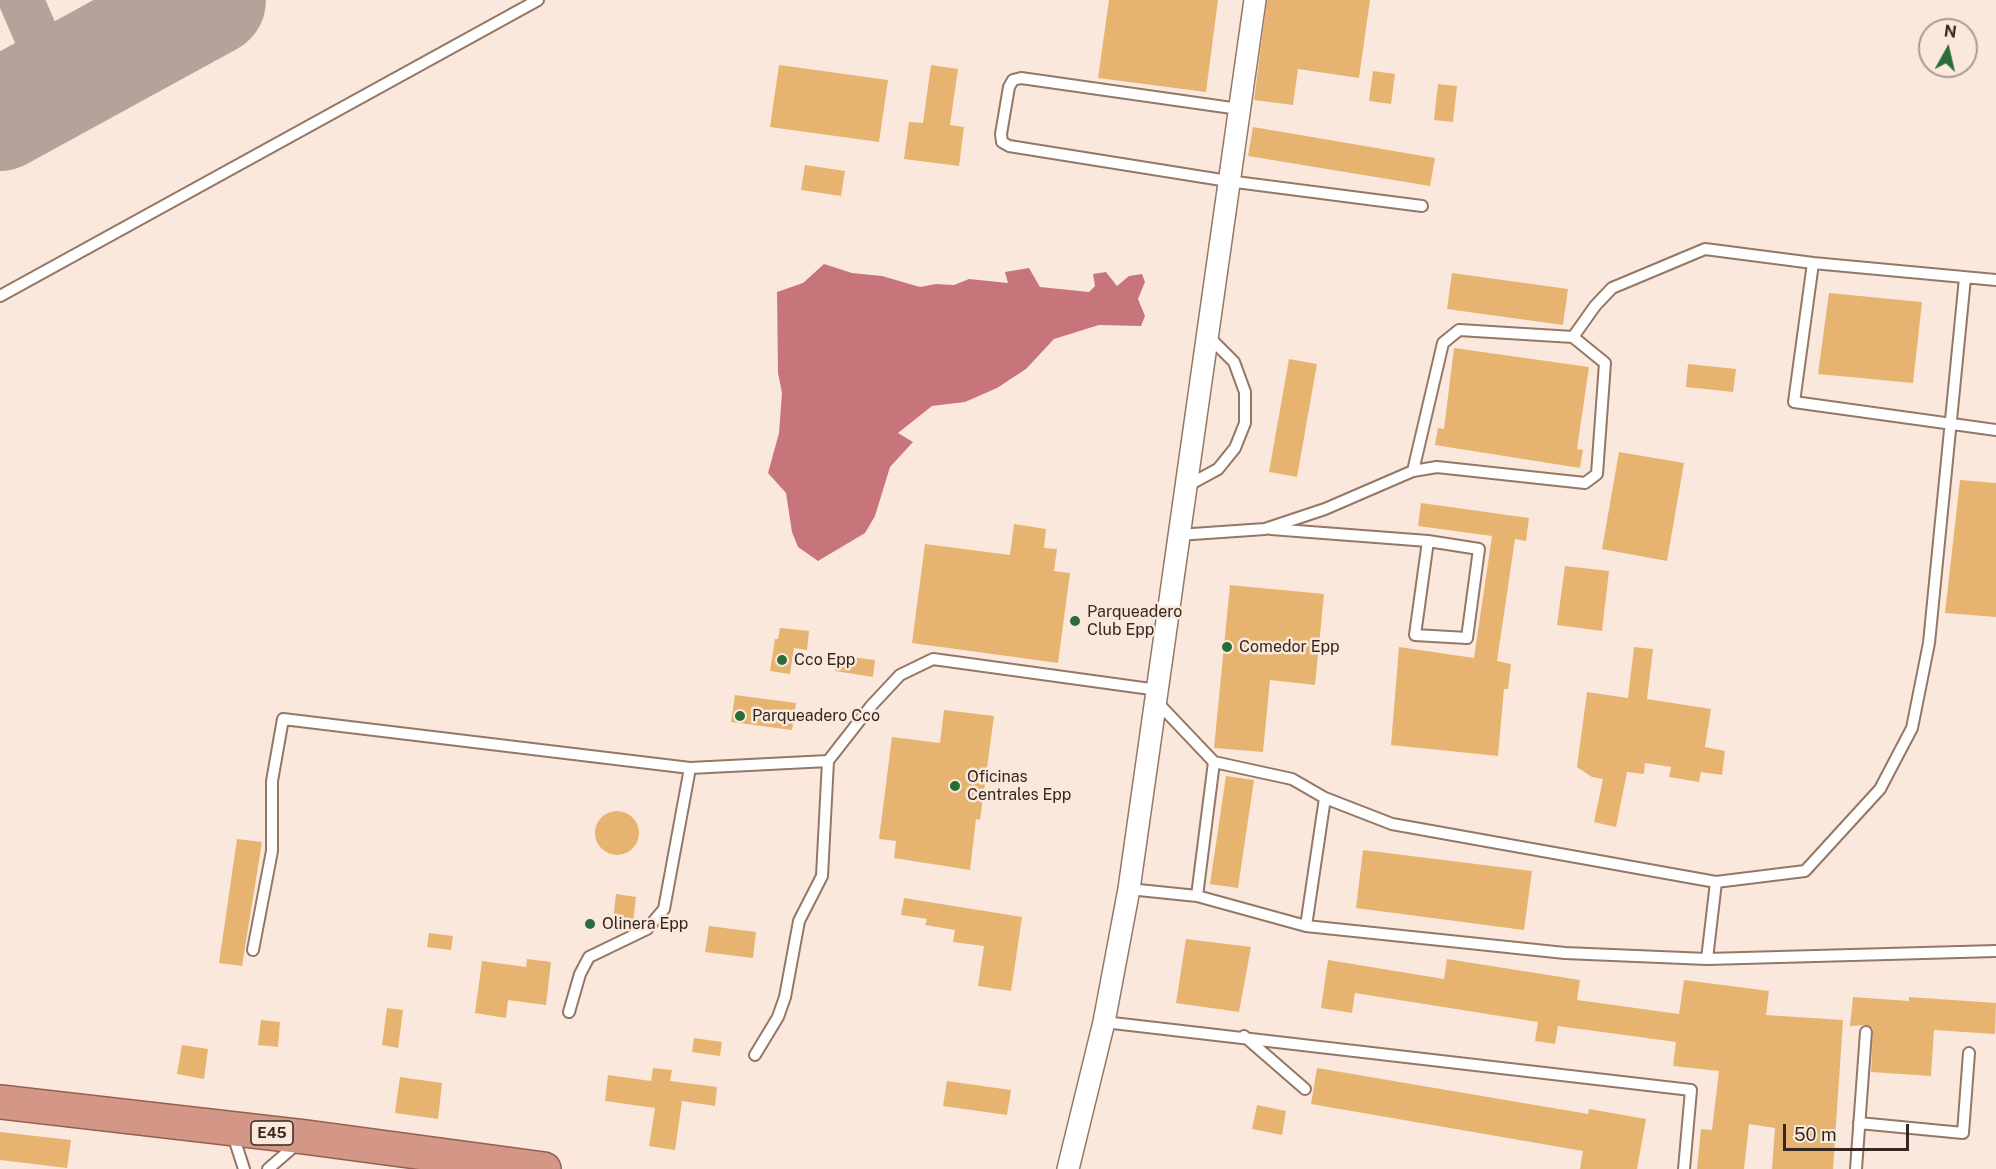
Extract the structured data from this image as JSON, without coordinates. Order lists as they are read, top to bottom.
{
  "streets": {
    "highway": ["E45"]
  },
  "places": [
    "Parqueadero Club Epp",
    "Comedor Epp",
    "Cco Epp",
    "Parqueadero Cco",
    "Oficinas Centrales Epp",
    "Olinera Epp"
  ],
  "scale_bar": "50 m",
  "north": "top"
}
